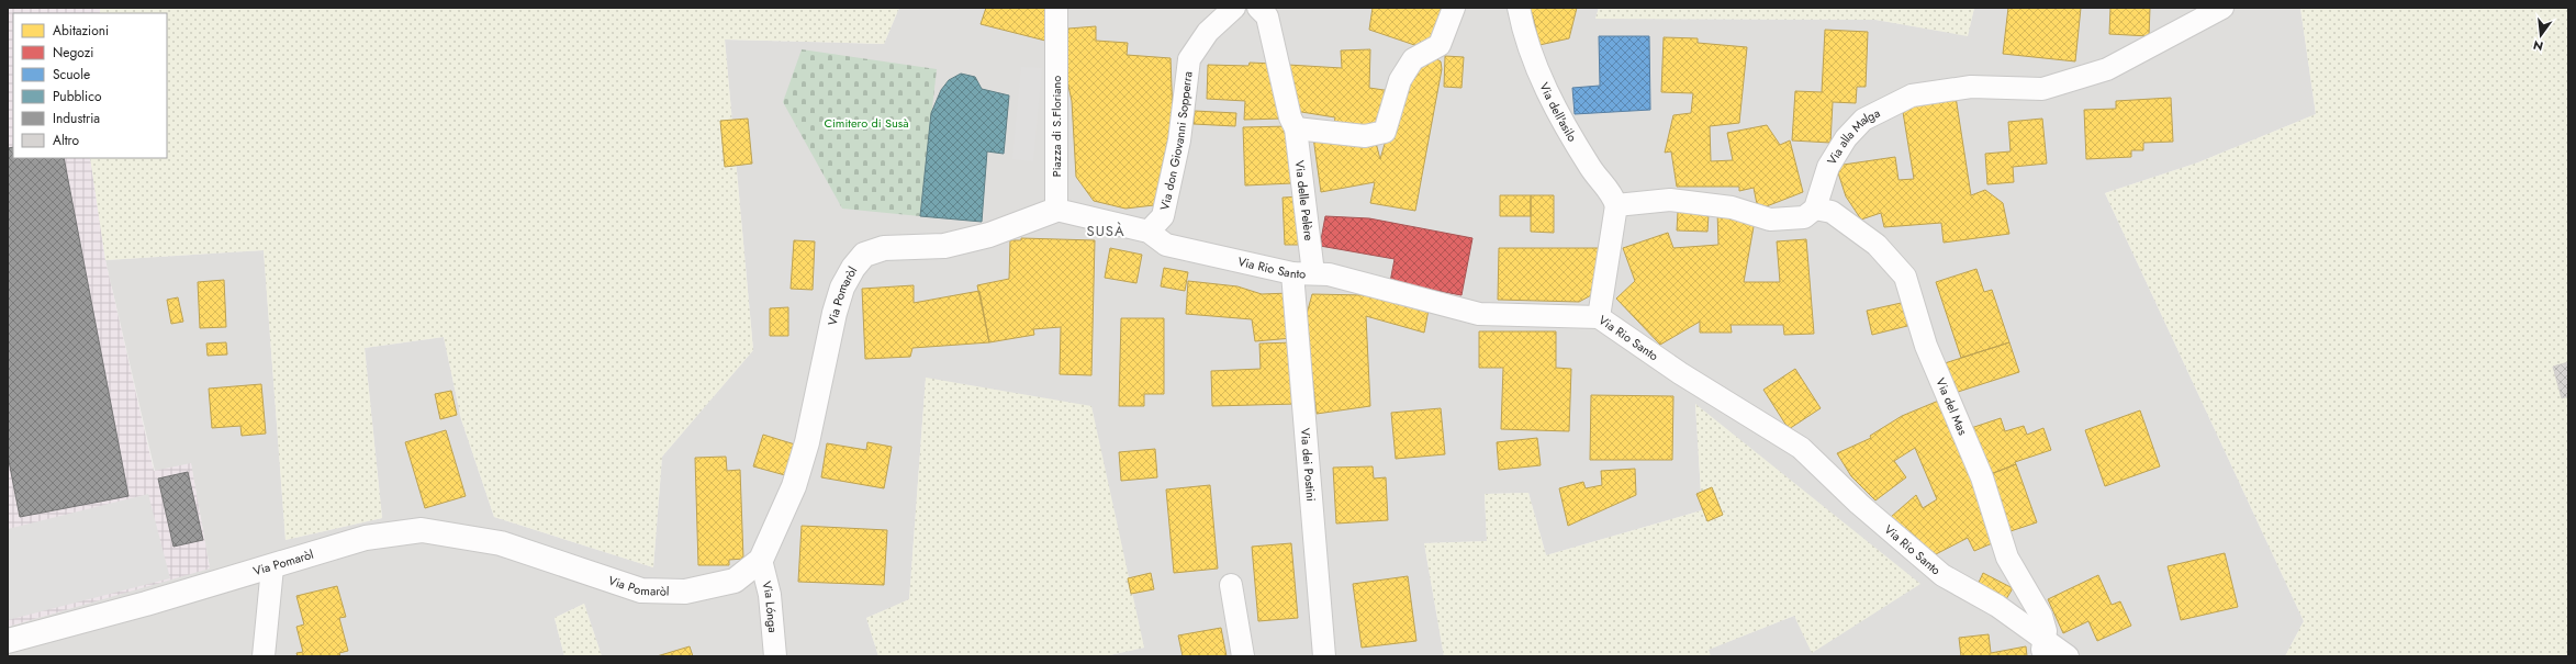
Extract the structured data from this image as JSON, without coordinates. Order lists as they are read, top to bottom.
{
  "streets": {
    "street": [
      "Via dell'asilo",
      "Piazza di S.Floriano",
      "Via alla Malga",
      "Via don Giovanni Sopperra",
      "Via delle Pelère",
      "Via Rio Santo",
      "Via Pomaròl",
      "Via del Mas",
      "Via dei Postini",
      "Via Lónga"
    ]
  },
  "crossings": [
    ["Piazza di S.Floriano", "Via Rio Santo"],
    ["Piazza di S.Floriano", "Via Pomaròl"],
    ["Via alla Malga", "Via del Mas"],
    ["Via don Giovanni Sopperra", "Via Rio Santo"],
    ["Via delle Pelère", "Via Rio Santo"],
    ["Via delle Pelère", "Via dei Postini"],
    ["Via Rio Santo", "Via Pomaròl"],
    ["Via Rio Santo", "Via del Mas"],
    ["Via Rio Santo", "Via dei Postini"],
    ["Via Pomaròl", "Via Lónga"]
  ],
  "districts": ["SUSÀ"],
  "parks": ["Cimitero di Susà"],
  "legend": [
    "Abitazioni",
    "Negozi",
    "Scuole",
    "Pubblico",
    "Industria",
    "Altro"
  ],
  "north": "bottom"
}
